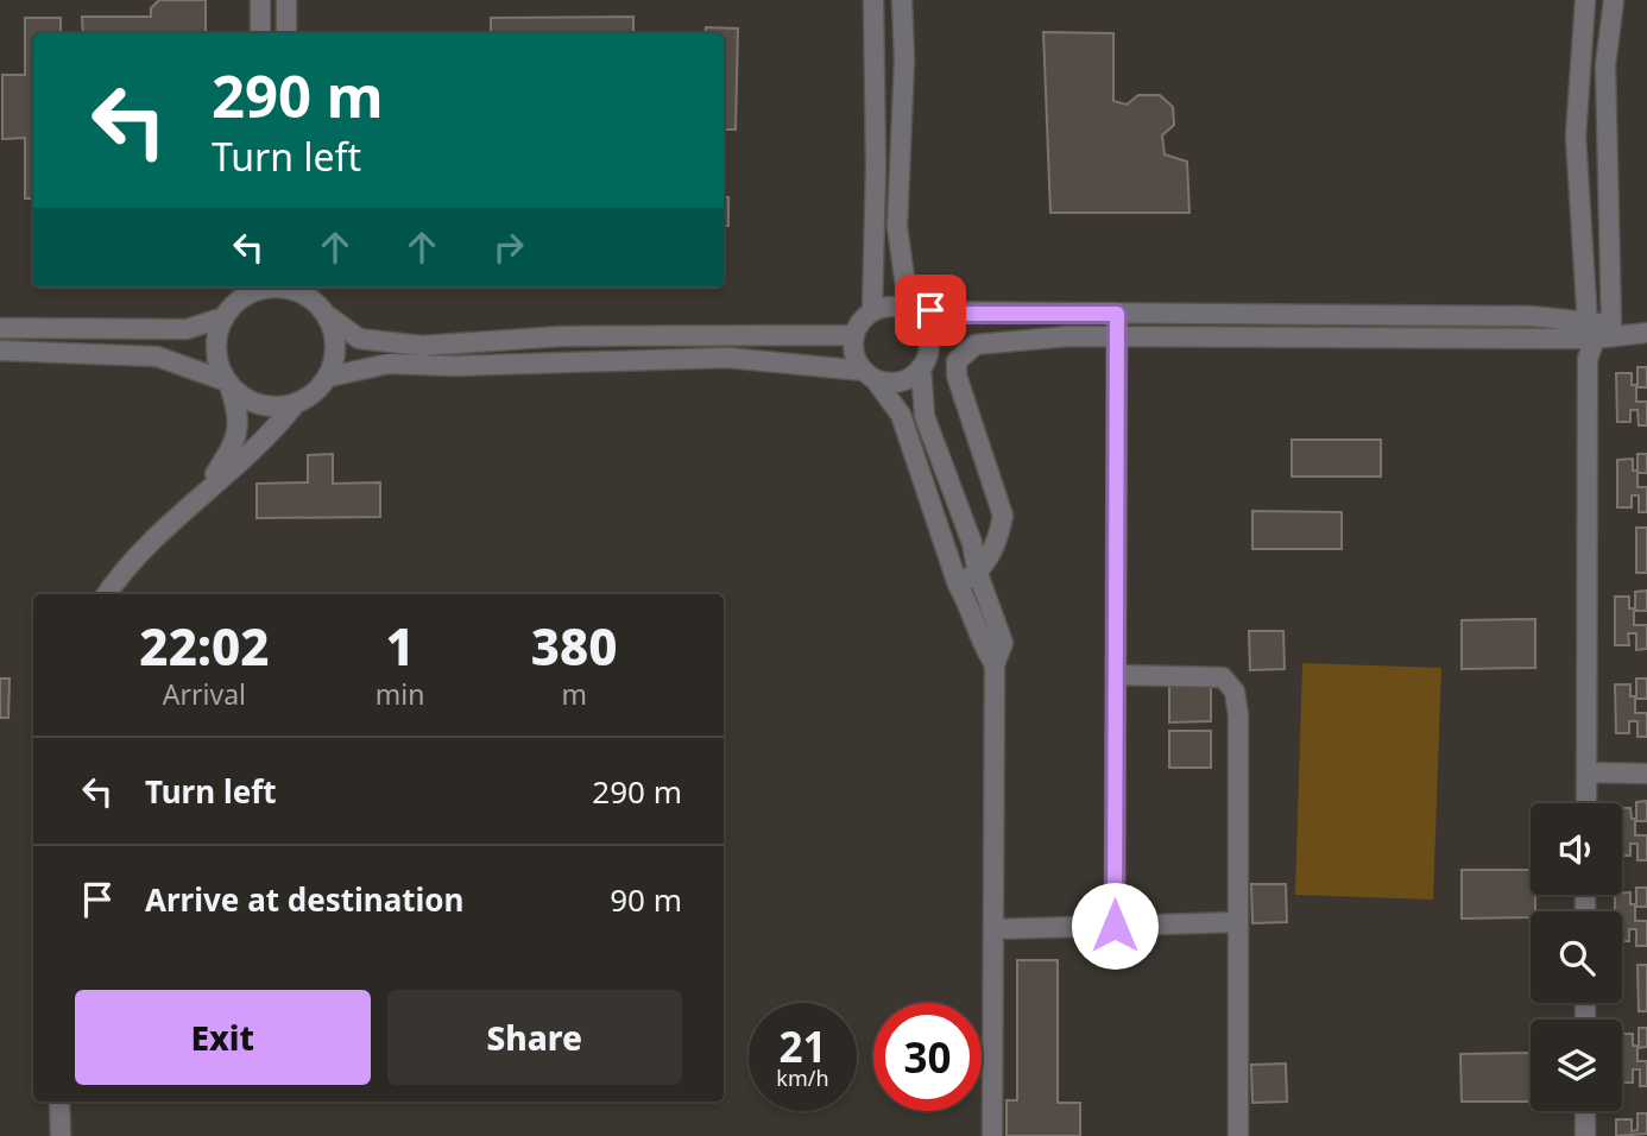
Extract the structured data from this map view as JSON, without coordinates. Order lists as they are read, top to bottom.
{
  "page": {
    "turn": ["290 m", "Turn left"],
    "eta": [
      "22:02",
      "Arrival",
      "1",
      "min",
      "380",
      "m"
    ],
    "list": [
      {
        "name": "Turn left",
        "value": "290 m"
      },
      {
        "name": "Arrive at destination",
        "value": "90 m"
      }
    ],
    "buttons": ["Exit", "Share"],
    "speed": "21 km/h",
    "limit": "30"
  }
}
